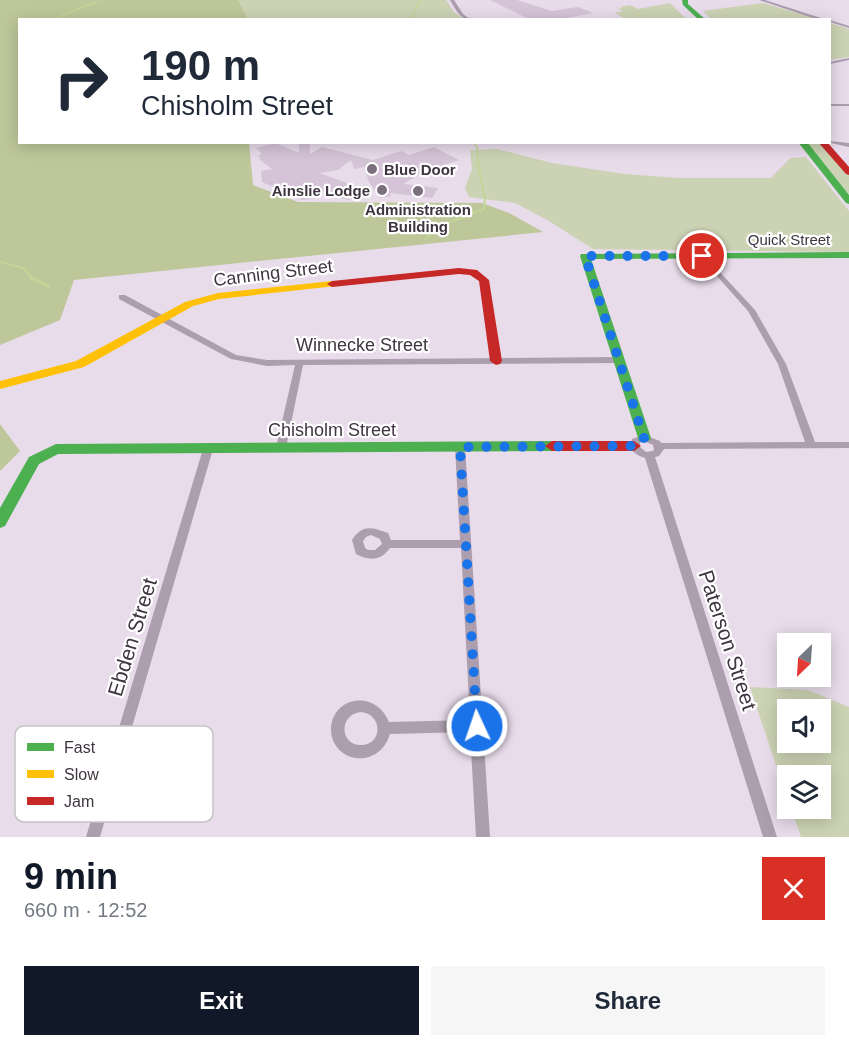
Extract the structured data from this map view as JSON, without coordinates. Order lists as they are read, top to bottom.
{
  "streets": {
    "street": [
      "Quick Street",
      "Canning Street",
      "Winnecke Street",
      "Chisholm Street",
      "Ebden Street",
      "Paterson Street"
    ]
  },
  "crossings": [
    ["Quick Street", "Winnecke Street"],
    ["Canning Street", "Winnecke Street"],
    ["Chisholm Street", "Ebden Street"]
  ],
  "places": ["Blue Door", "Ainslie Lodge", "Administration Building"],
  "legend": ["Fast", "Slow", "Jam"],
  "north": "bottom left",
  "page": {
    "turn": ["190 m", "Chisholm Street"],
    "heading": ["9 min", "660 m · 12:52"],
    "buttons": ["Exit", "Share"]
  }
}
